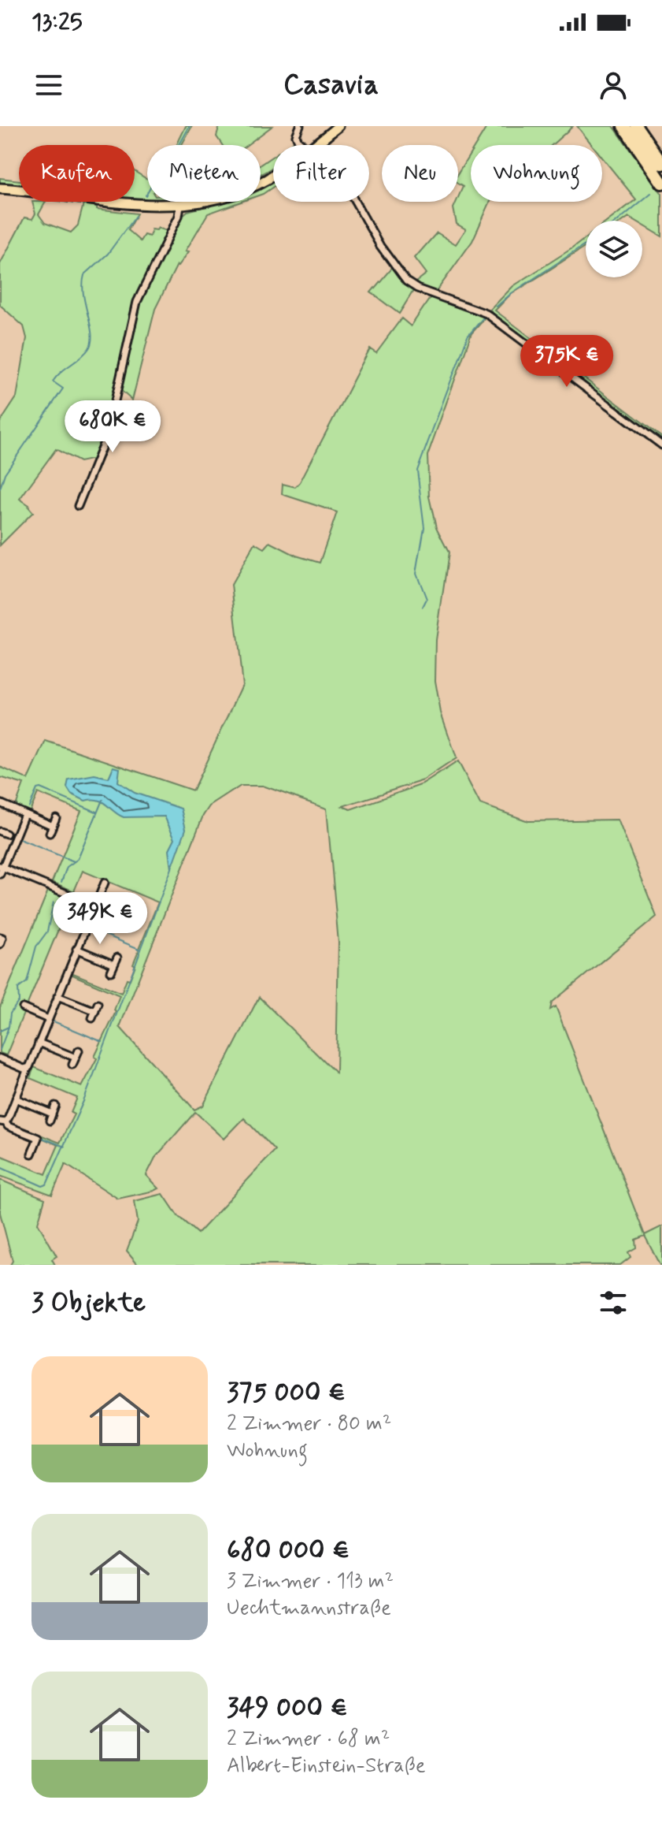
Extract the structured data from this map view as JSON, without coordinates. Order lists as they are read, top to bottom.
{
  "page": {
    "status": "13:25",
    "header": "Casavia",
    "chip": [
      "Kaufen",
      "Mieten",
      "Filter",
      "Neu",
      "Wohnung"
    ],
    "price": ["375K €", "680K €", "349K €"],
    "heading": "3 Objekte",
    "list": [
      {
        "name": "375 000 €",
        "note": "2 Zimmer · 80 m² · Wohnung"
      },
      {
        "name": "680 000 €",
        "note": "3 Zimmer · 113 m² · Uechtmannstraße"
      },
      {
        "name": "349 000 €",
        "note": "2 Zimmer · 68 m² · Albert-Einstein-Straße"
      }
    ]
  }
}
